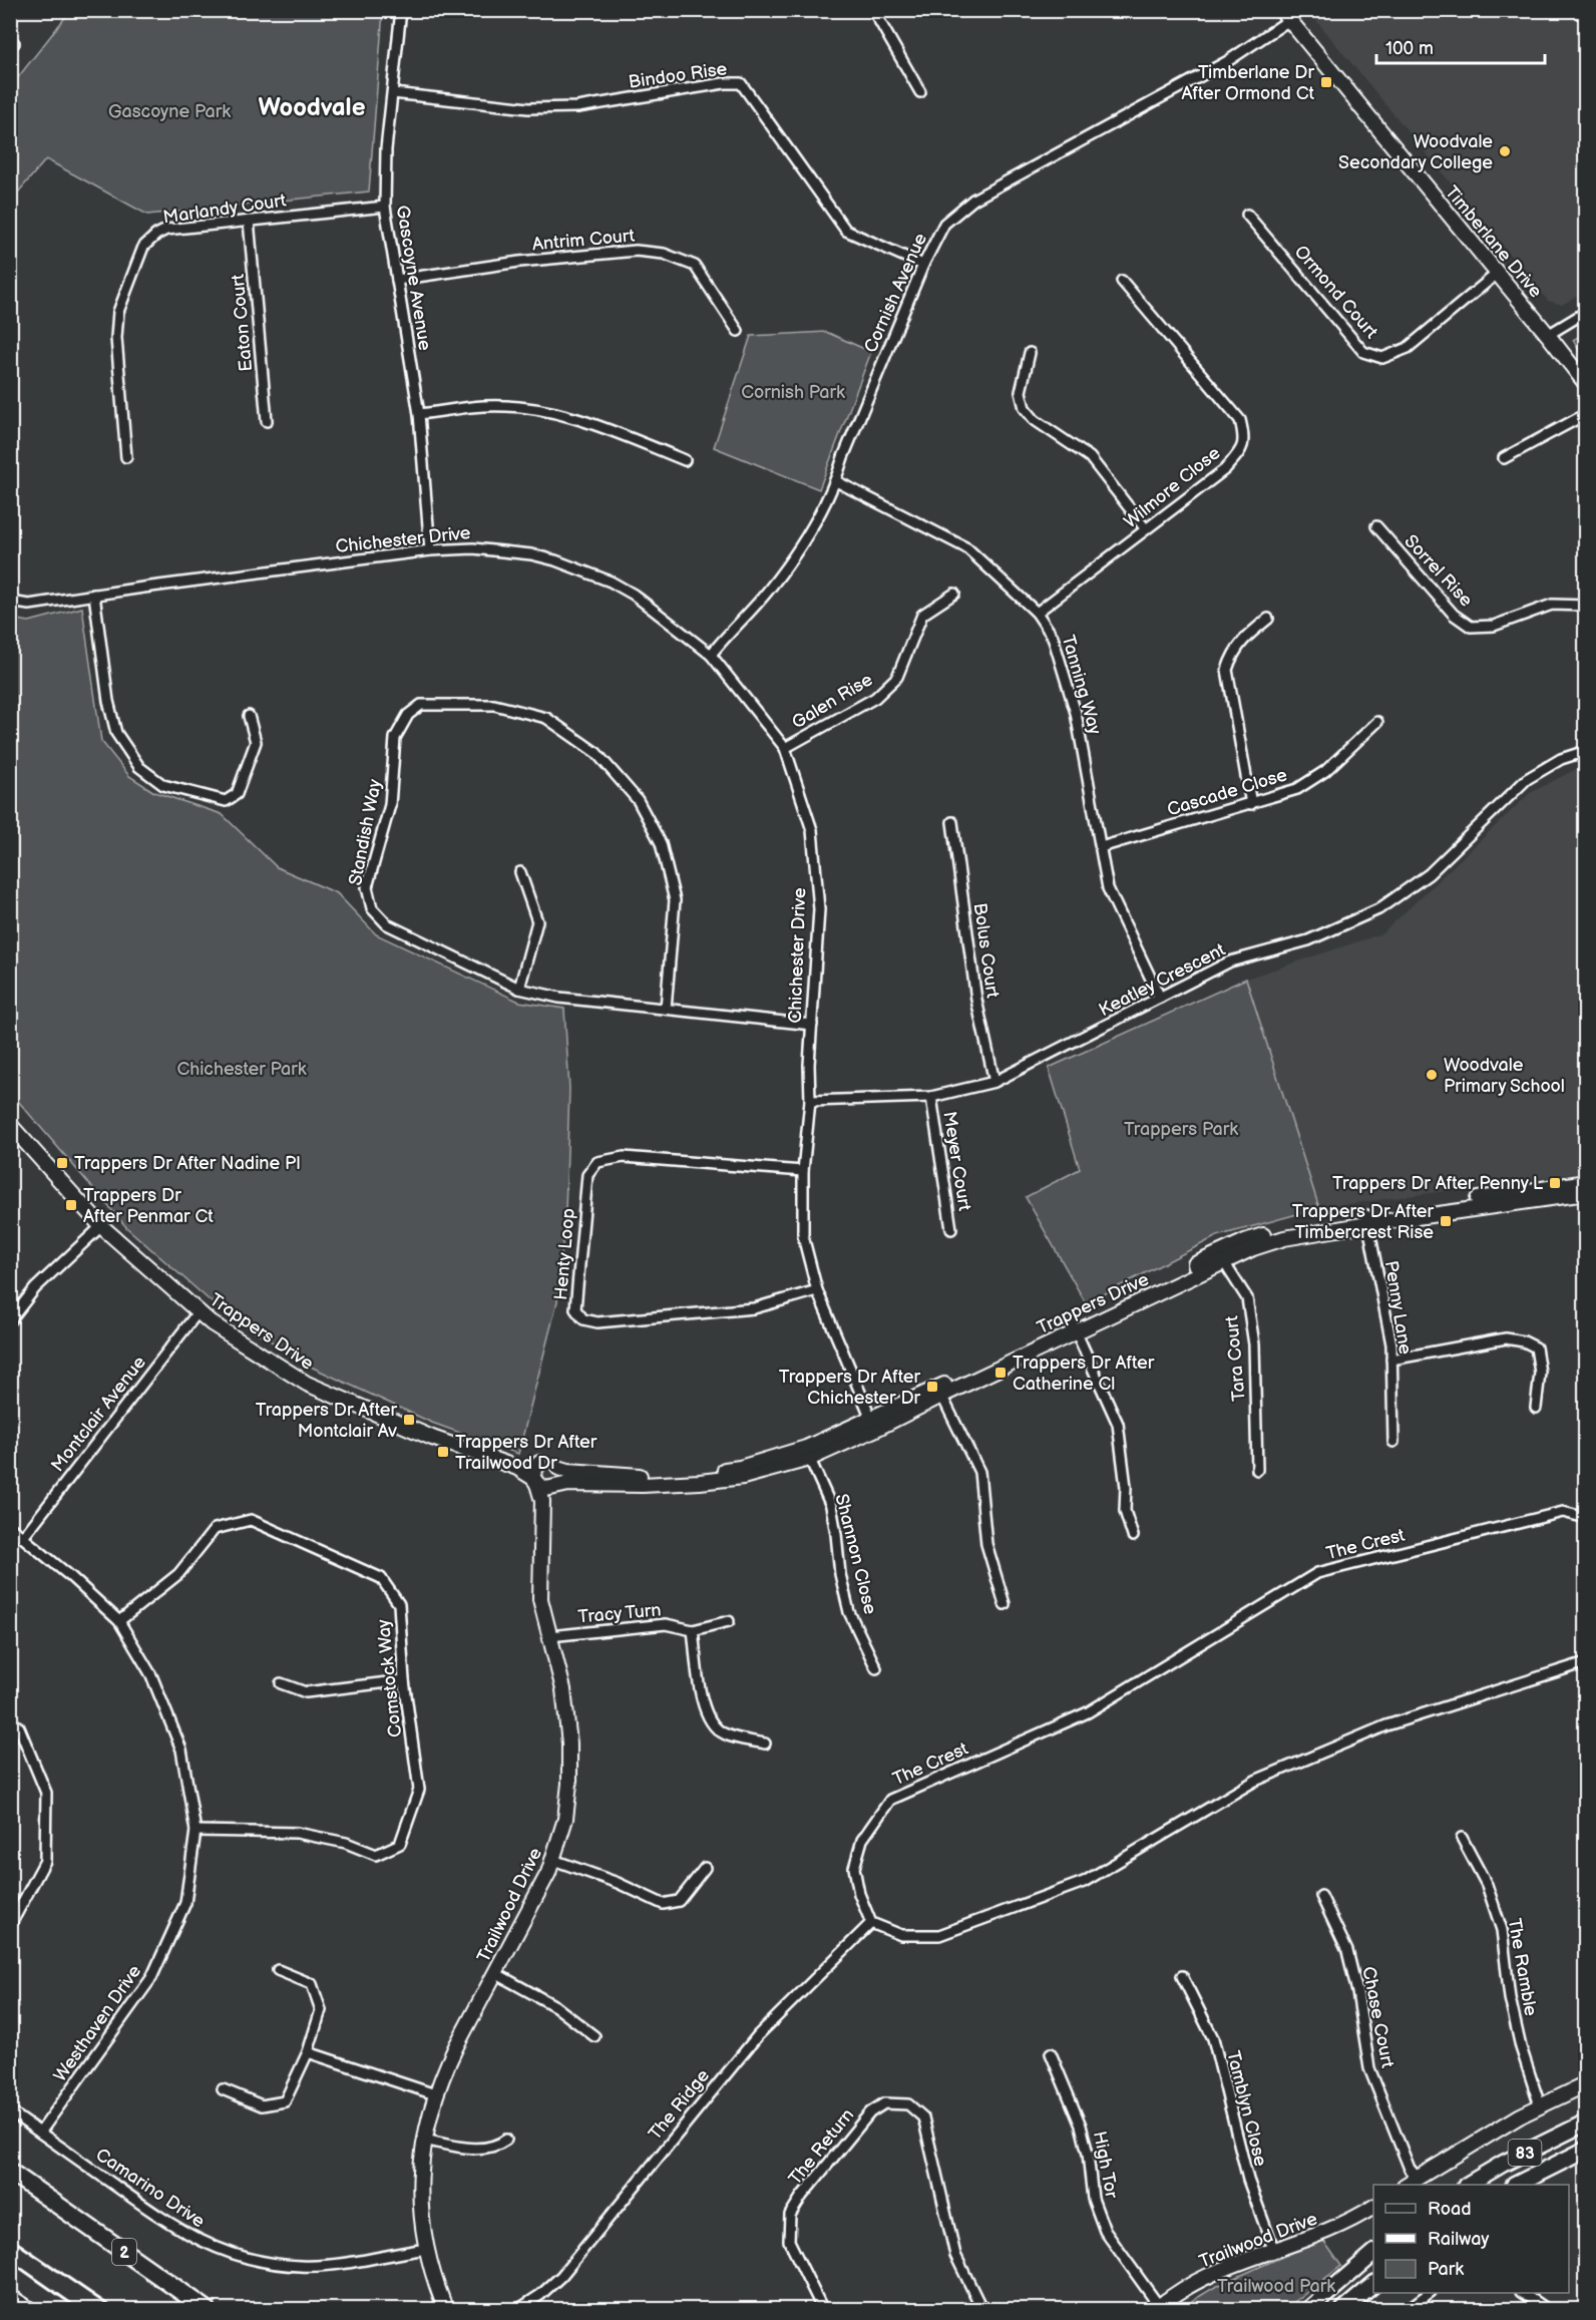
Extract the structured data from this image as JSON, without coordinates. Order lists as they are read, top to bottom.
{
  "streets": {
    "highway": ["2"],
    "main road": [
      "Timberlane Drive",
      "Trappers Drive",
      "Trailwood Drive",
      "83"
    ],
    "street": [
      "Bindoo Rise",
      "Marlandy Court",
      "Antrim Court",
      "Gascoyne Avenue",
      "Ormond Court",
      "Cornish Avenue",
      "Eaton Court",
      "Wilmore Close",
      "Chichester Drive",
      "Sorrel Rise",
      "Tanning Way",
      "Galen Rise",
      "Cascade Close",
      "Standish Way",
      "Bolus Court",
      "Keatley Crescent",
      "Meyer Court",
      "Henty Loop",
      "Penny Lane",
      "Tara Court",
      "Montclair Avenue",
      "The Crest",
      "Shannon Close",
      "Tracy Turn",
      "Comstock Way",
      "The Ramble",
      "Chase Court",
      "Westhaven Drive",
      "The Ridge",
      "Tamblyn Close",
      "The Return",
      "High Tor",
      "Camarino Drive"
    ]
  },
  "crossings": [
    ["Bindoo Rise", "Gascoyne Avenue"],
    ["Bindoo Rise", "Cornish Avenue"],
    ["Marlandy Court", "Gascoyne Avenue"],
    ["Marlandy Court", "Eaton Court"],
    ["Antrim Court", "Gascoyne Avenue"],
    ["Timberlane Drive", "Ormond Court"],
    ["Timberlane Drive", "Cornish Avenue"],
    ["Gascoyne Avenue", "Chichester Drive"],
    ["Cornish Avenue", "Chichester Drive"],
    ["Cornish Avenue", "Tanning Way"],
    ["Wilmore Close", "Tanning Way"],
    ["Chichester Drive", "Galen Rise"],
    ["Chichester Drive", "Standish Way"],
    ["Chichester Drive", "Keatley Crescent"],
    ["Chichester Drive", "Henty Loop"],
    ["Chichester Drive", "Trappers Drive"],
    ["Tanning Way", "Cascade Close"],
    ["Tanning Way", "Keatley Crescent"],
    ["Bolus Court", "Keatley Crescent"],
    ["Keatley Crescent", "Meyer Court"],
    ["Trappers Drive", "Penny Lane"],
    ["Trappers Drive", "Tara Court"],
    ["Trappers Drive", "Montclair Avenue"],
    ["Trappers Drive", "Shannon Close"],
    ["Trappers Drive", "Trailwood Drive"],
    ["Montclair Avenue", "Westhaven Drive"],
    ["The Crest", "The Ridge"],
    ["Tracy Turn", "Trailwood Drive"],
    ["Comstock Way", "Westhaven Drive"],
    ["Trailwood Drive", "Tamblyn Close"],
    ["Trailwood Drive", "High Tor"],
    ["Trailwood Drive", "Camarino Drive"],
    ["Westhaven Drive", "Camarino Drive"]
  ],
  "districts": ["Woodvale"],
  "parks": [
    "Gascoyne Park",
    "Cornish Park",
    "Chichester Park",
    "Trappers Park",
    "Trailwood Park"
  ],
  "places": {
    "transit": [
      "Timberlane Dr After Ormond Ct",
      "Trappers Dr After Nadine Pl",
      "Trappers Dr After Penny L",
      "Trappers Dr After Penmar Ct",
      "Trappers Dr After Timbercrest Rise",
      "Trappers Dr After Catherine Cl",
      "Trappers Dr After Chichester Dr",
      "Trappers Dr After Montclair Av",
      "Trappers Dr After Trailwood Dr"
    ],
    "other": ["Woodvale Secondary College", "Woodvale Primary School"]
  },
  "legend": ["Road", "Railway", "Park"],
  "scale_bar": "100 m"
}
